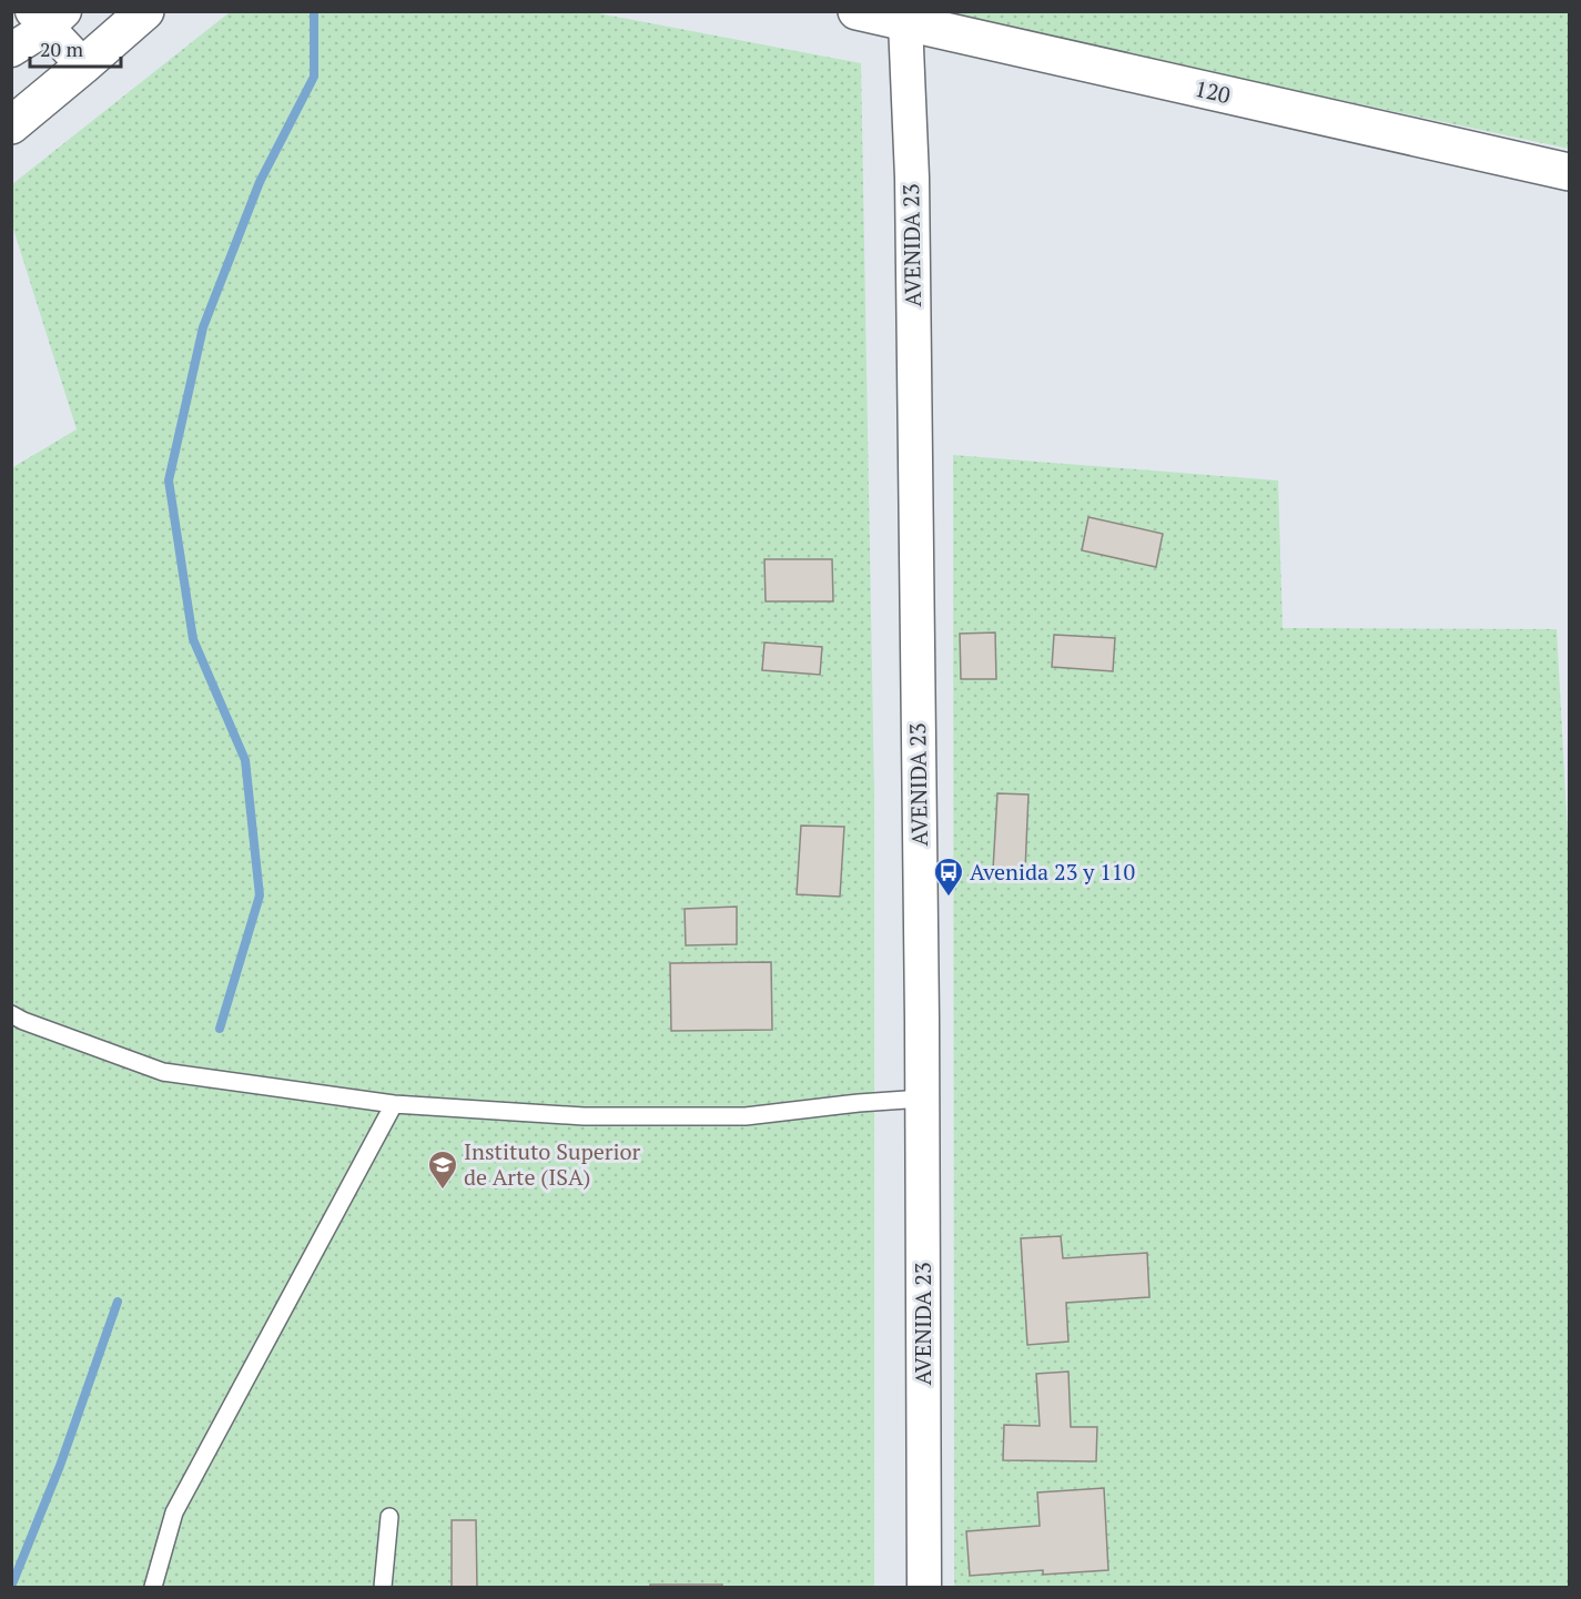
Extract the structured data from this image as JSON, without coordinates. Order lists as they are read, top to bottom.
{
  "streets": {
    "main road": ["120"],
    "street": ["AVENIDA 23"]
  },
  "crossings": [
    ["120", "AVENIDA 23"]
  ],
  "places": {
    "bus stop": ["Avenida 23 y 110"],
    "school or university": ["Instituto Superior de Arte (ISA)"]
  },
  "scale_bar": "20 m"
}
